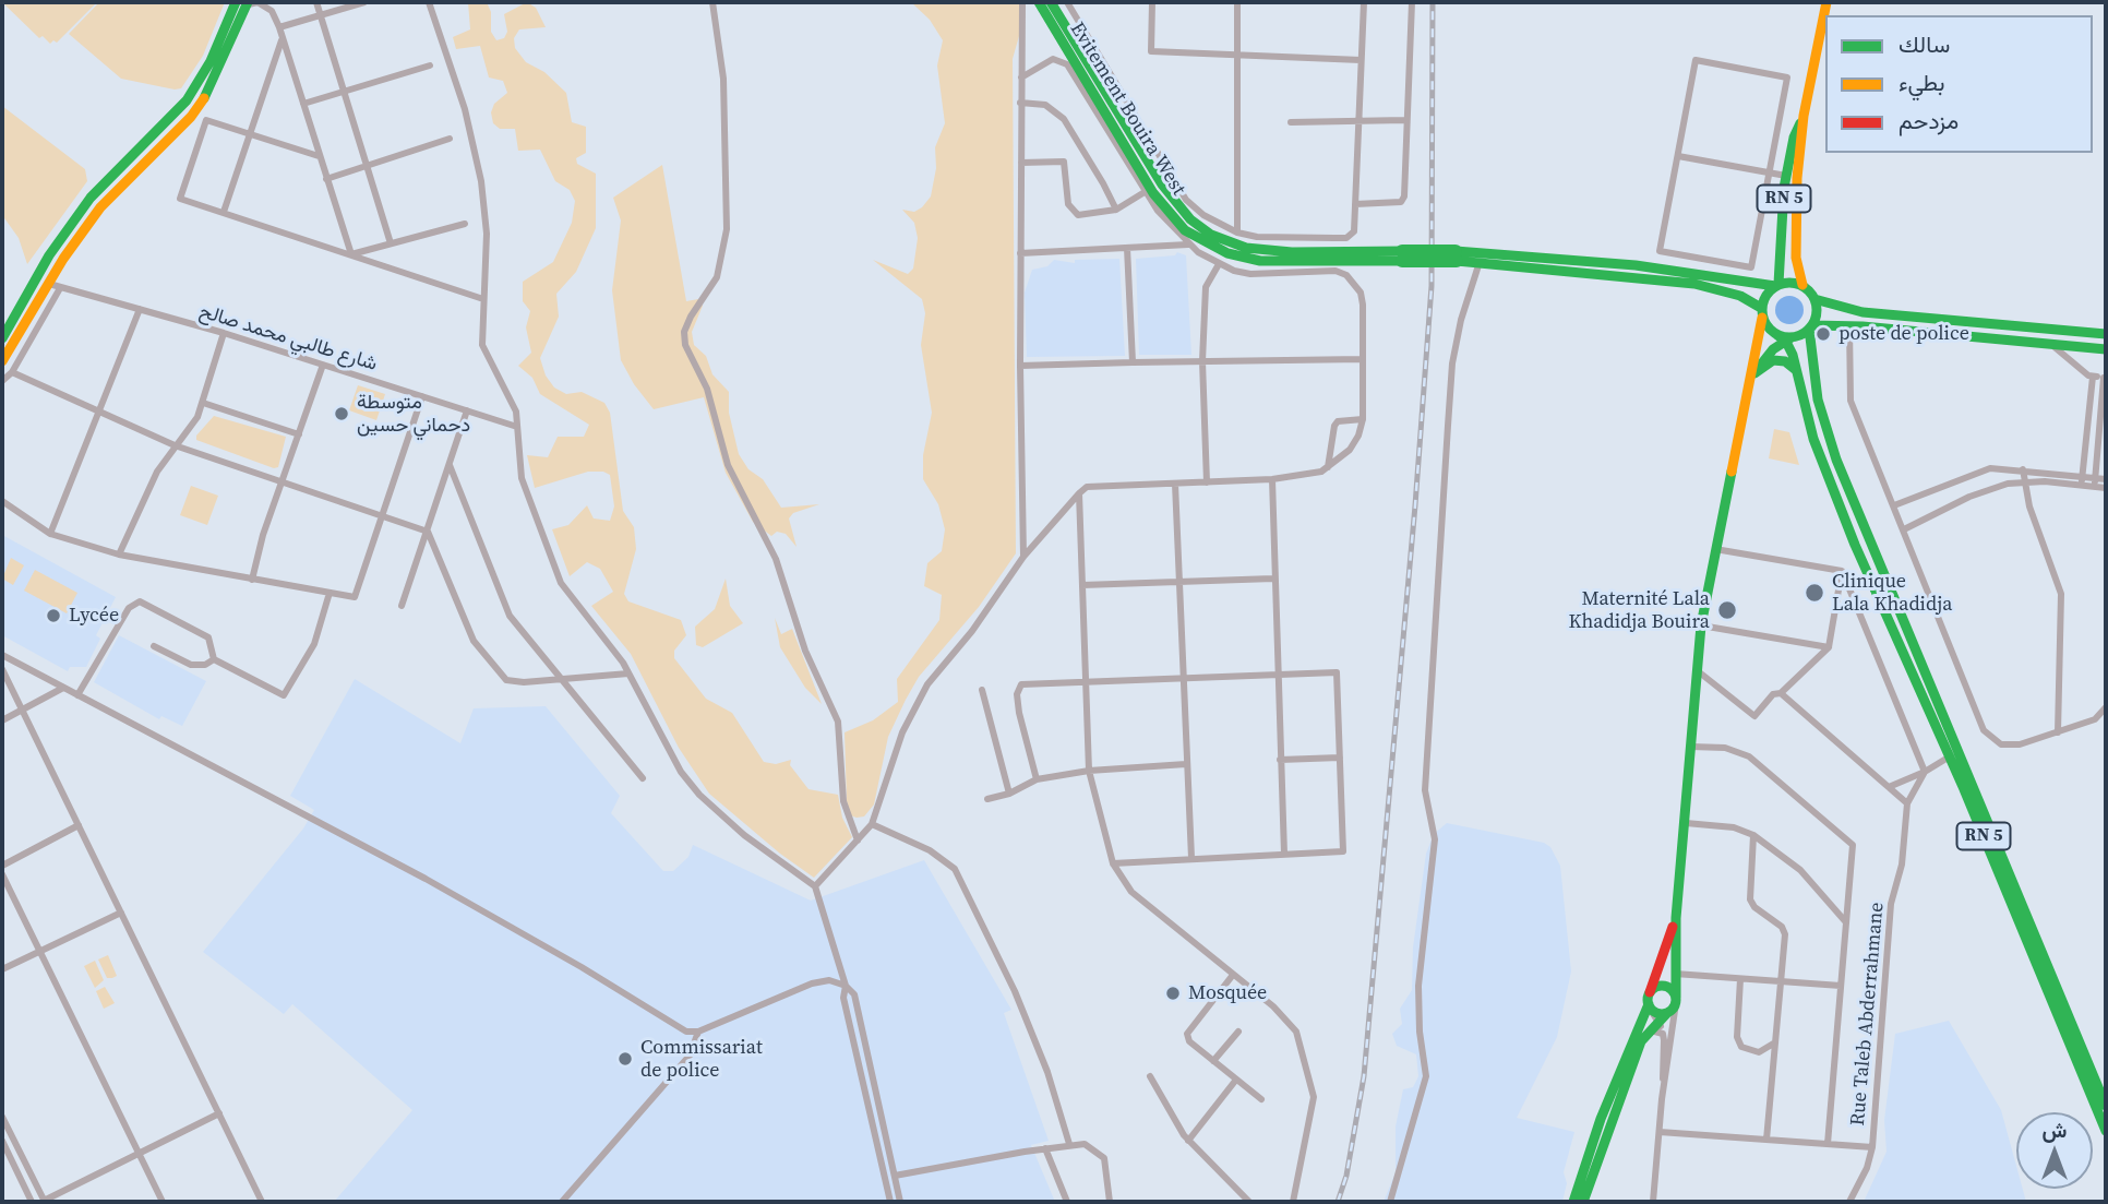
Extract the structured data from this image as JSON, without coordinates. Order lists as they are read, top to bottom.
{
  "streets": {
    "main road": ["Evitement Bouira West", "RN 5"],
    "street": ["شارع طالبي محمد صالح", "Rue Taleb Abderrahmane"]
  },
  "places": [
    "poste de police",
    "متوسطة دحماني حسين",
    "Clinique Lala Khadidja",
    "Maternité Lala Khadidja Bouira",
    "Lycée",
    "Mosquée",
    "Commissariat de police"
  ],
  "legend": ["سالك", "بطيء", "مزدحم"],
  "north": "top"
}
